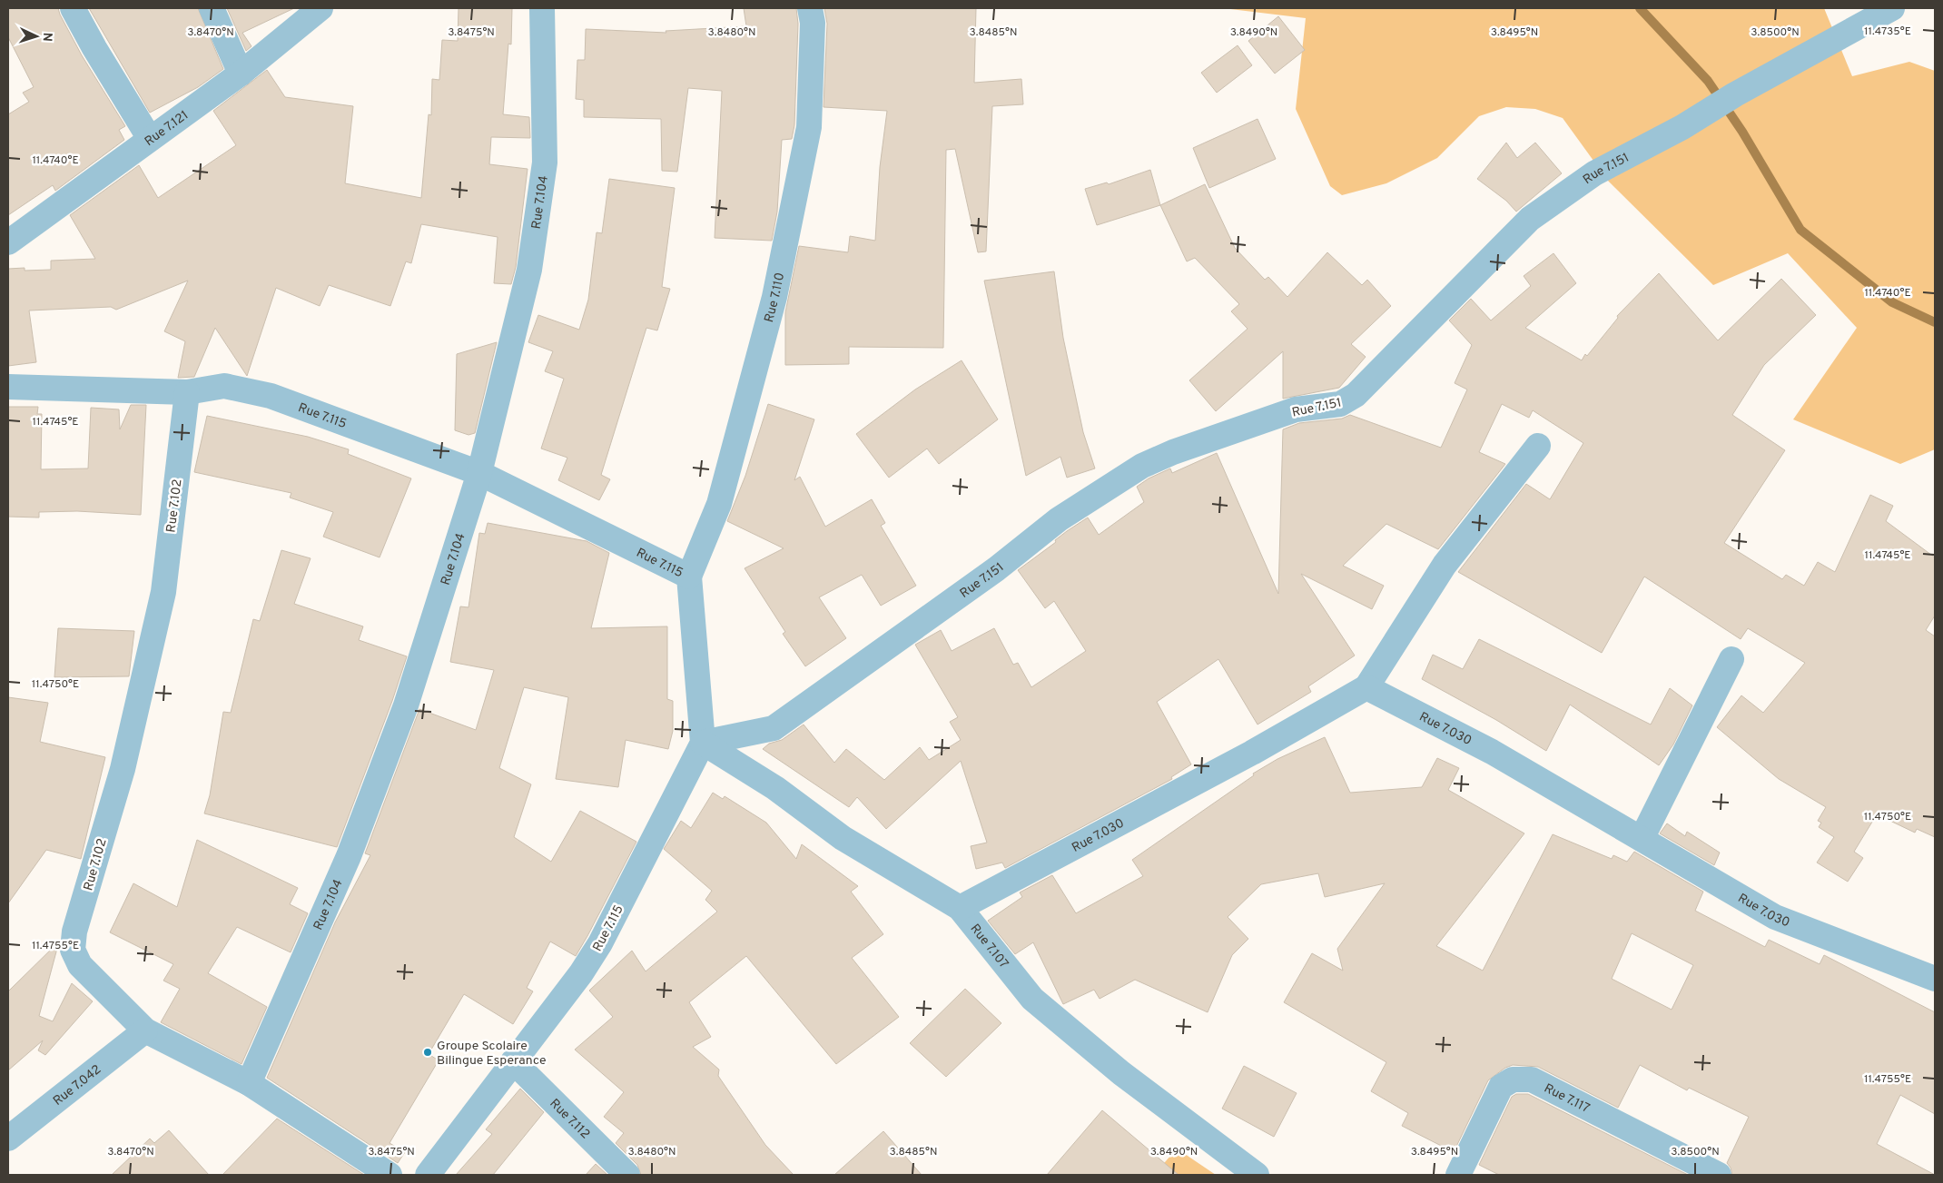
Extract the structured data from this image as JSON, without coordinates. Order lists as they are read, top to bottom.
{
  "streets": {
    "street": [
      "Rue 7.121",
      "Rue 7.151",
      "Rue 7.104",
      "Rue 7.110",
      "Rue 7.115",
      "Rue 7.102",
      "Rue 7.030",
      "Rue 7.107",
      "Rue 7.042",
      "Rue 7.117",
      "Rue 7.112"
    ]
  },
  "crossings": [
    ["Rue 7.151", "Rue 7.115"],
    ["Rue 7.151", "Rue 7.107"],
    ["Rue 7.104", "Rue 7.115"],
    ["Rue 7.104", "Rue 7.102"],
    ["Rue 7.110", "Rue 7.115"],
    ["Rue 7.115", "Rue 7.102"],
    ["Rue 7.115", "Rue 7.107"],
    ["Rue 7.115", "Rue 7.112"],
    ["Rue 7.102", "Rue 7.042"],
    ["Rue 7.030", "Rue 7.107"]
  ],
  "places": ["Groupe Scolaire Bilingue Esperance"],
  "north": "right",
  "coordinates": [
    "11.4735°E",
    "3.8470°N",
    "3.8475°N",
    "3.8480°N",
    "3.8485°N",
    "3.8490°N",
    "3.8495°N",
    "3.8500°N",
    "11.4740°E",
    "11.4745°E",
    "11.4750°E",
    "11.4755°E"
  ]
}
